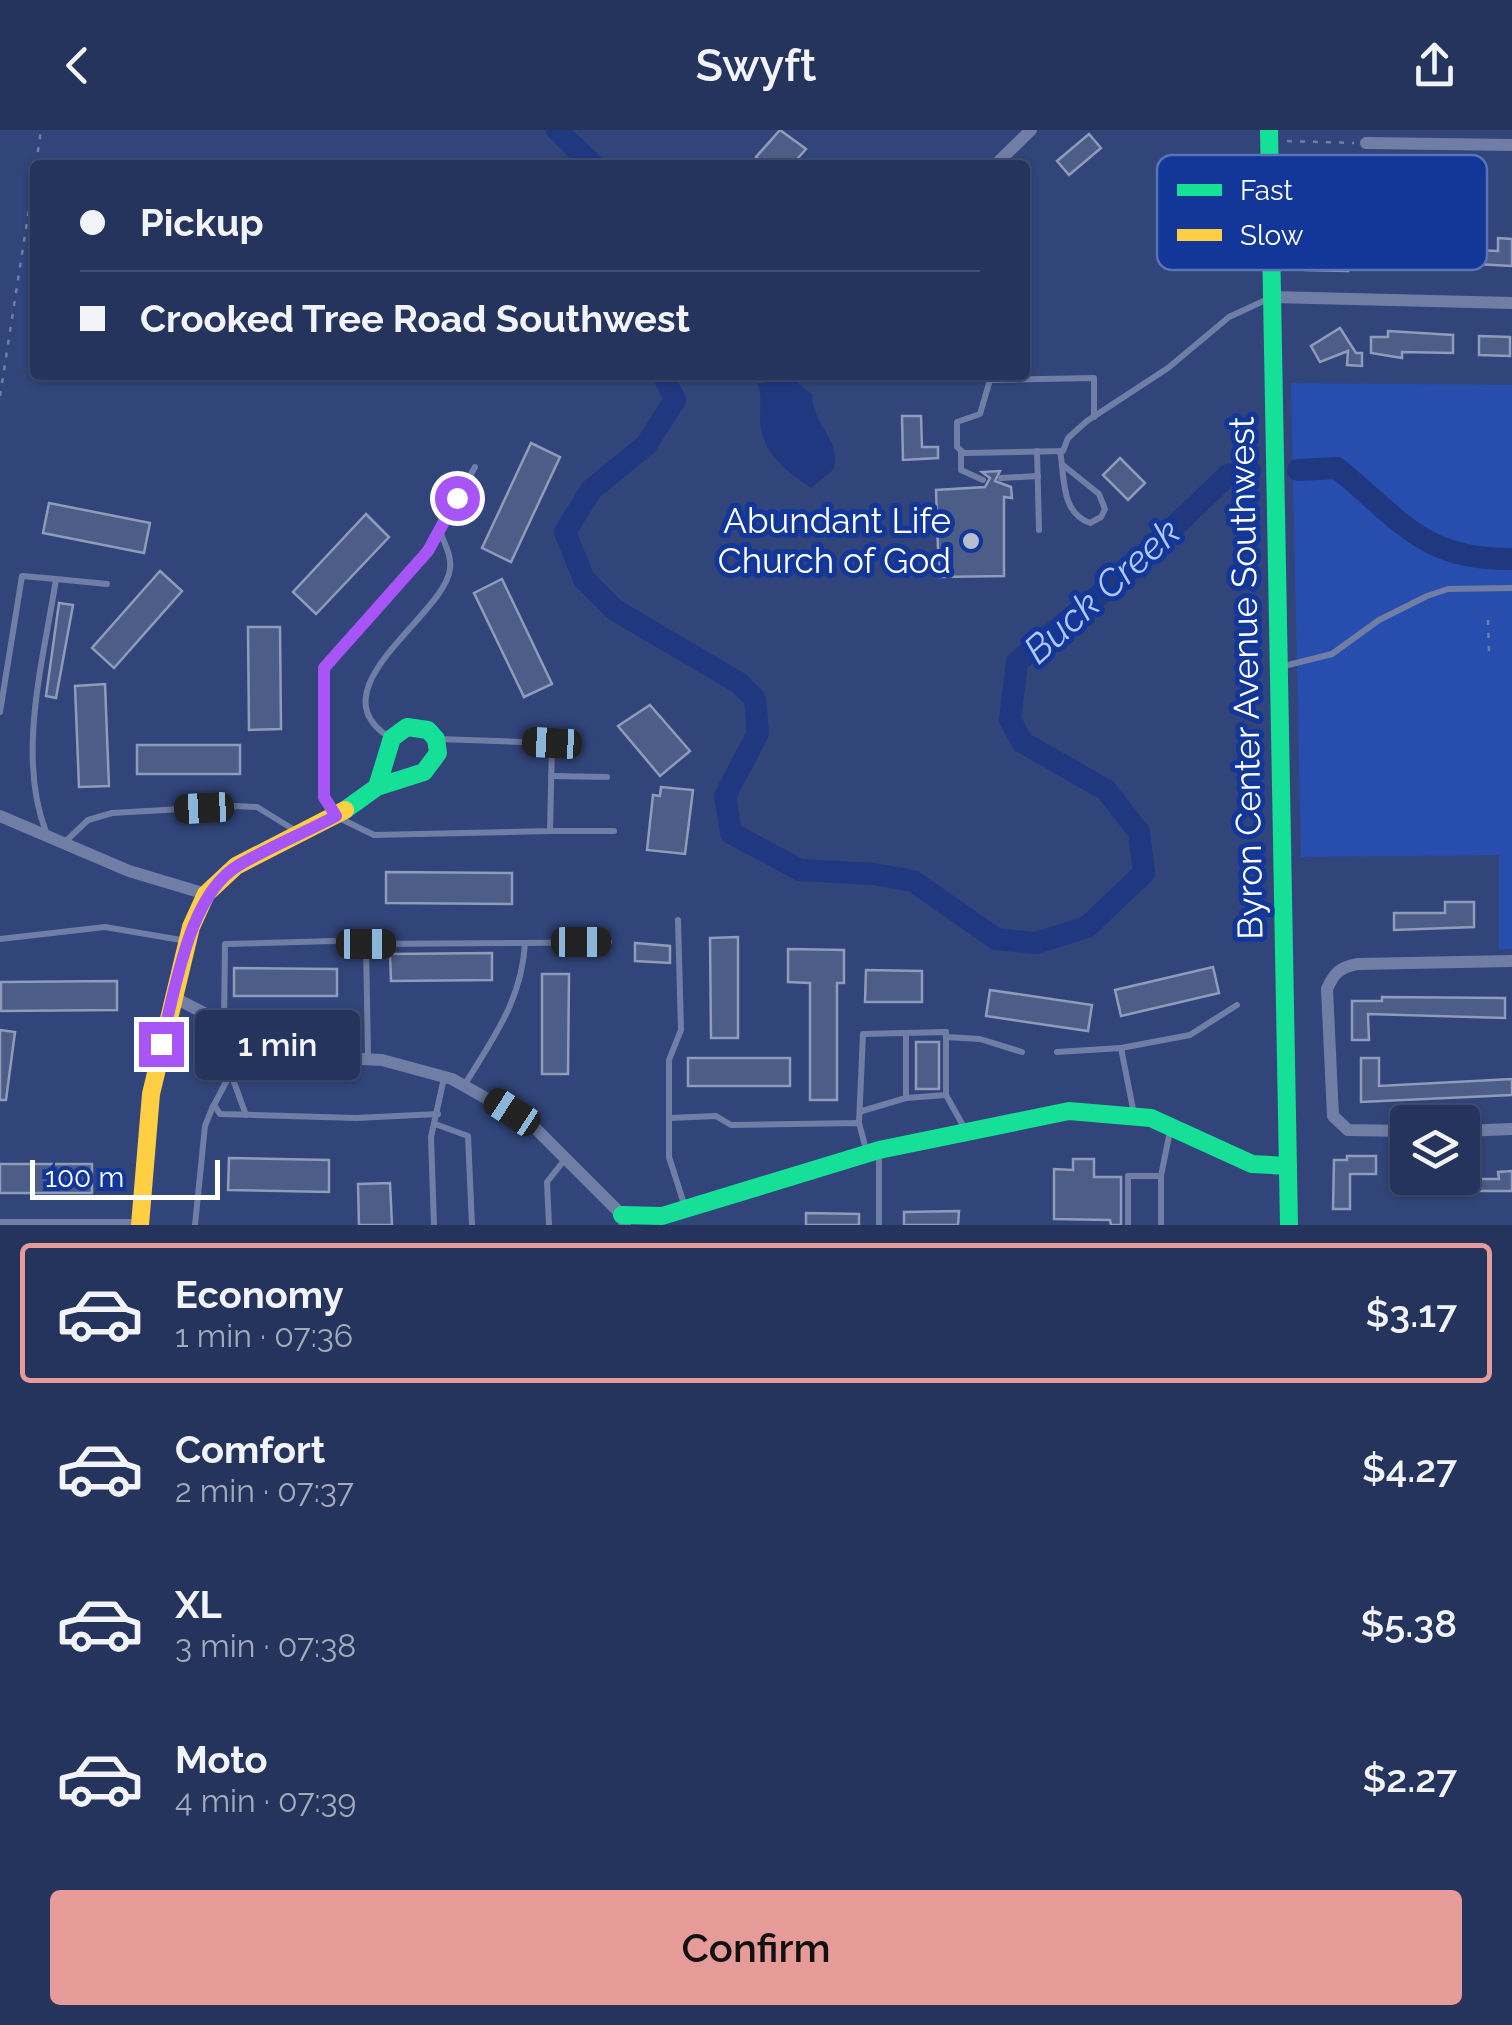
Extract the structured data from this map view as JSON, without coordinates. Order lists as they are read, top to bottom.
{
  "streets": {
    "street": ["Byron Center Avenue Southwest"]
  },
  "water": ["Buck Creek"],
  "places": ["Abundant Life Church of God"],
  "legend": ["Fast", "Slow"],
  "scale_bar": "100 m",
  "page": {
    "header": "Swyft",
    "banner": ["Pickup", "Crooked Tree Road Southwest"],
    "bubble": "1 min",
    "scale": "100 m",
    "list": [
      {
        "name": "Economy",
        "note": "1 min · 07:36",
        "value": "$3.17"
      },
      {
        "name": "Comfort",
        "note": "2 min · 07:37",
        "value": "$4.27"
      },
      {
        "name": "XL",
        "note": "3 min · 07:38",
        "value": "$5.38"
      },
      {
        "name": "Moto",
        "note": "4 min · 07:39",
        "value": "$2.27"
      }
    ],
    "buttons": "Confirm"
  }
}
